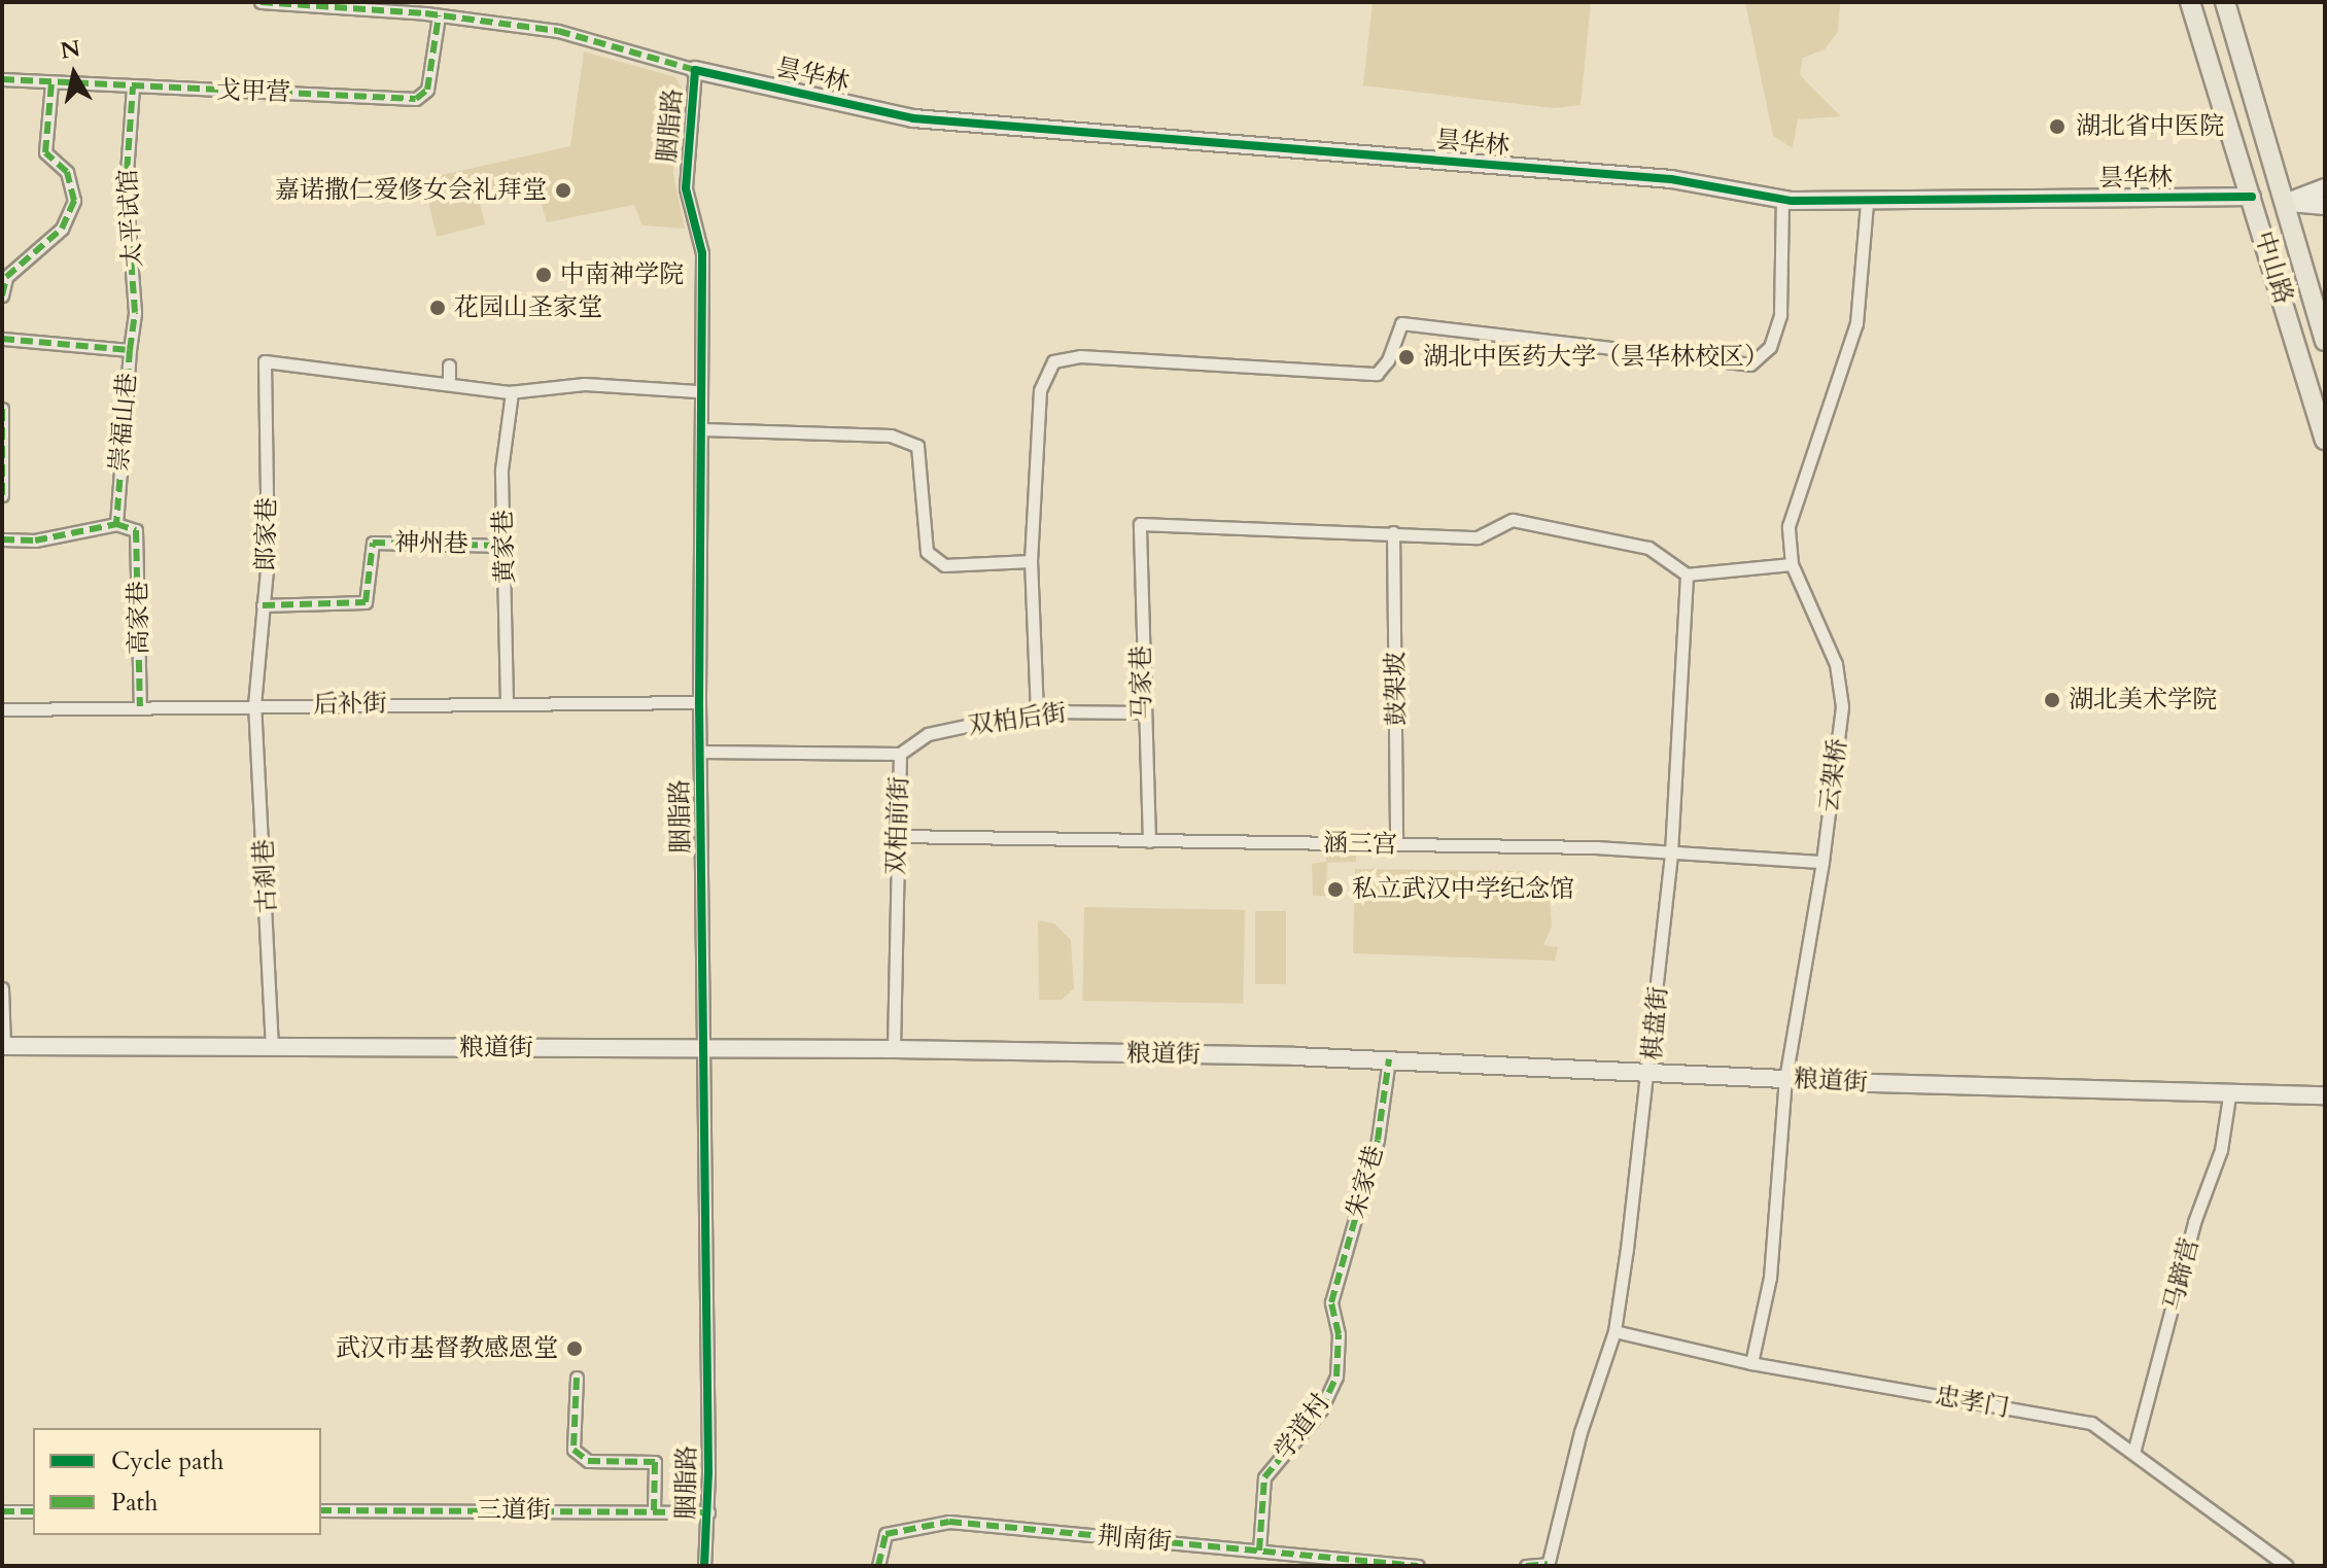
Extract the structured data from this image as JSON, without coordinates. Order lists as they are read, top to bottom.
{
  "streets": {
    "main road": ["中山路"],
    "street": [
      "昙华林",
      "戈甲营",
      "胭脂路",
      "太平试馆",
      "崇福山巷",
      "郎家巷",
      "神州巷",
      "黄家巷",
      "高家巷",
      "马家巷",
      "鼓架坡",
      "后补街",
      "双柏后街",
      "云架桥",
      "双柏前街",
      "涵三宫",
      "古刹巷",
      "棋盘街",
      "粮道街",
      "朱家巷",
      "马蹄营",
      "忠孝门",
      "学道村",
      "三道街",
      "荆南街"
    ]
  },
  "crossings": [
    ["昙华林", "戈甲营"],
    ["昙华林", "胭脂路"],
    ["昙华林", "中山路"],
    ["昙华林", "云架桥"],
    ["戈甲营", "太平试馆"],
    ["胭脂路", "后补街"],
    ["胭脂路", "双柏前街"],
    ["胭脂路", "粮道街"],
    ["胭脂路", "三道街"],
    ["太平试馆", "崇福山巷"],
    ["崇福山巷", "高家巷"],
    ["郎家巷", "神州巷"],
    ["郎家巷", "黄家巷"],
    ["郎家巷", "后补街"],
    ["郎家巷", "古刹巷"],
    ["神州巷", "黄家巷"],
    ["黄家巷", "后补街"],
    ["高家巷", "后补街"],
    ["马家巷", "鼓架坡"],
    ["马家巷", "双柏后街"],
    ["马家巷", "涵三宫"],
    ["鼓架坡", "涵三宫"],
    ["后补街", "古刹巷"],
    ["双柏后街", "双柏前街"],
    ["云架桥", "涵三宫"],
    ["云架桥", "粮道街"],
    ["云架桥", "忠孝门"],
    ["双柏前街", "涵三宫"],
    ["双柏前街", "粮道街"],
    ["涵三宫", "棋盘街"],
    ["古刹巷", "粮道街"],
    ["棋盘街", "粮道街"],
    ["棋盘街", "忠孝门"],
    ["粮道街", "朱家巷"],
    ["粮道街", "马蹄营"],
    ["朱家巷", "学道村"],
    ["马蹄营", "忠孝门"],
    ["学道村", "荆南街"]
  ],
  "places": [
    "湖北省中医院",
    "嘉诺撒仁爱修女会礼拜堂",
    "中南神学院",
    "花园山圣家堂",
    "湖北中医药大学（昙华林校区）",
    "湖北美术学院",
    "私立武汉中学纪念馆",
    "武汉市基督教感恩堂"
  ],
  "legend": ["Cycle path", "Path"],
  "north": "top"
}
